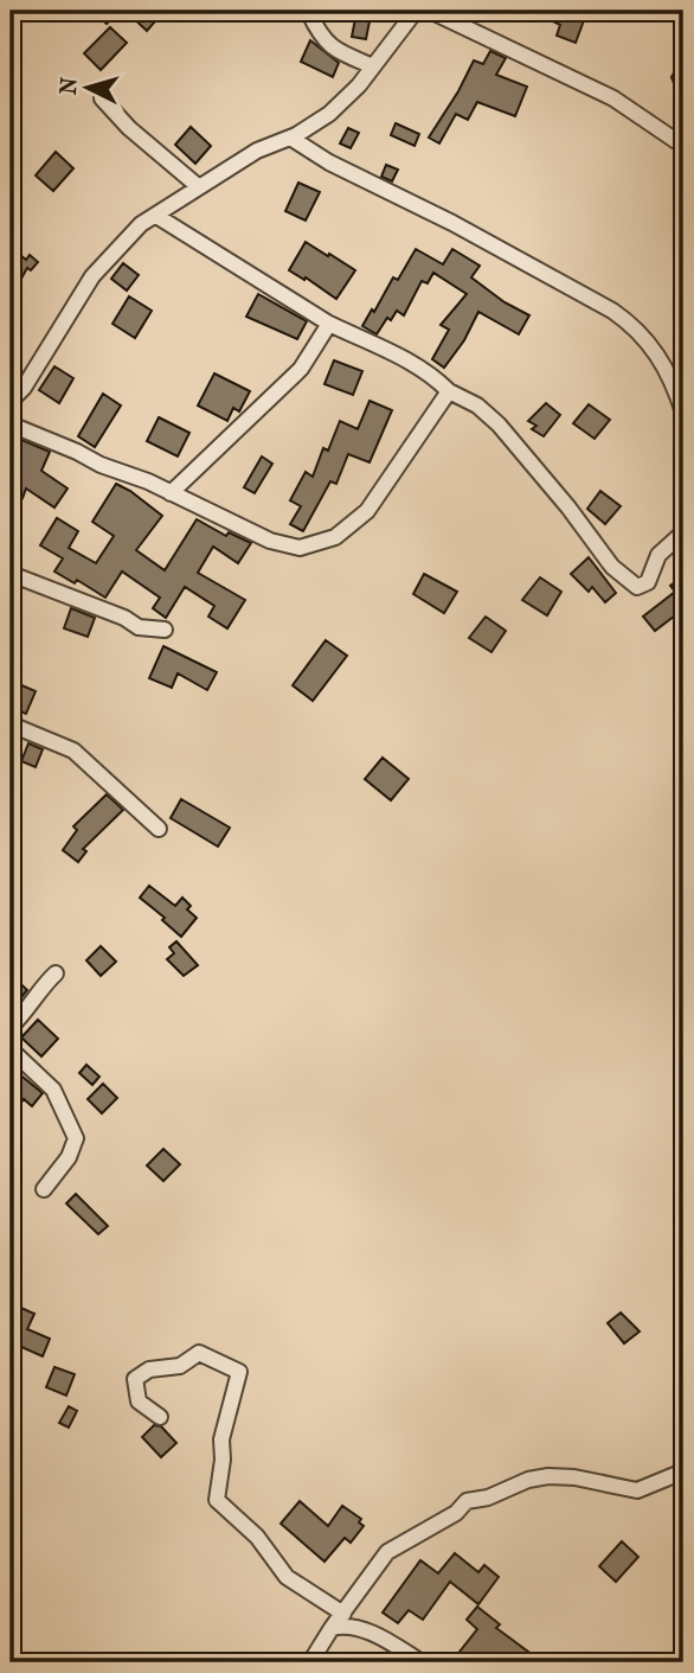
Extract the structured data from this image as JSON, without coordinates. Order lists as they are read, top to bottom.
{
  "north": "left"
}
